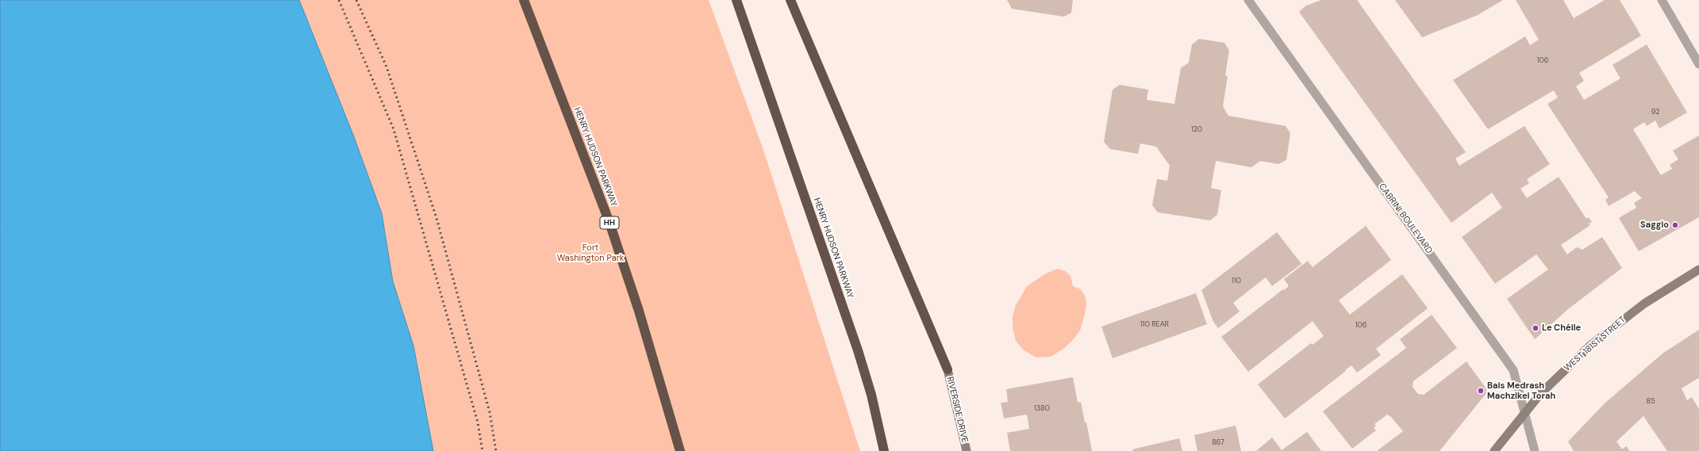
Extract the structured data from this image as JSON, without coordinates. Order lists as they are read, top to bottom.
{
  "streets": {
    "highway": ["HENRY HUDSON PARKWAY", "HH"],
    "main road": ["WEST 181ST STREET", "RIVERSIDE DRIVE"],
    "street": ["CABRINI BOULEVARD"]
  },
  "crossings": [
    ["CABRINI BOULEVARD", "WEST 181ST STREET"]
  ],
  "parks": ["Fort Washington Park"],
  "places": ["Saggio", "Le Chéile", "Bais Medrash Machzikei Torah"],
  "house_numbers": [
    "106",
    "92",
    "120",
    "110",
    "110 REAR",
    "106",
    "85",
    "1380",
    "867"
  ]
}
